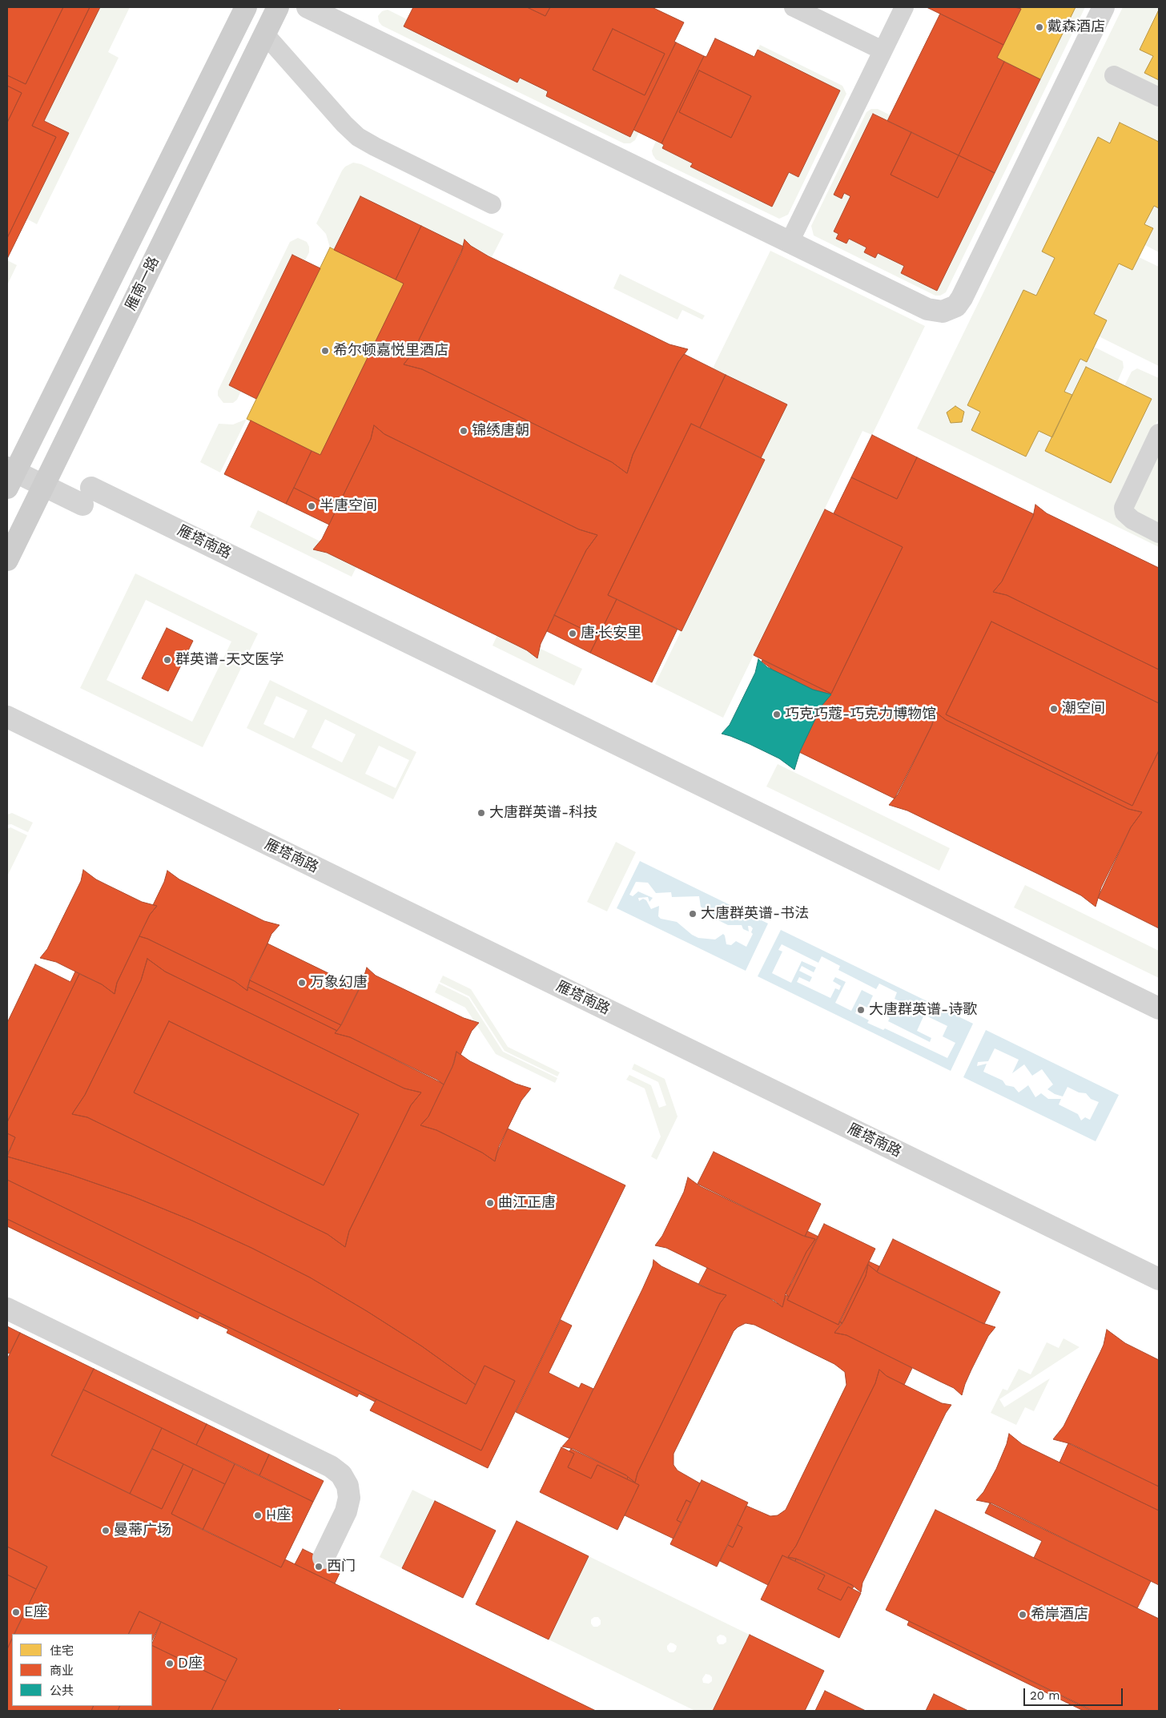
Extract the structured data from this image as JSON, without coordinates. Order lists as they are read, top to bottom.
{
  "streets": {
    "main road": ["雁南一路"],
    "street": ["雁塔南路"]
  },
  "crossings": [
    ["雁南一路", "雁塔南路"]
  ],
  "places": [
    "戴森酒店",
    "希尔顿嘉悦里酒店",
    "锦绣唐朝",
    "半唐空间",
    "唐·长安里",
    "群英谱-天文医学",
    "潮空间",
    "巧克巧蔻-巧克力博物馆",
    "大唐群英谱-科技",
    "大唐群英谱-书法",
    "万象幻唐",
    "大唐群英谱-诗歌",
    "曲江正唐",
    "H座",
    "曼蒂广场",
    "西门",
    "E座",
    "希岸酒店",
    "D座"
  ],
  "legend": ["住宅", "商业", "公共"],
  "scale_bar": "20 m"
}
